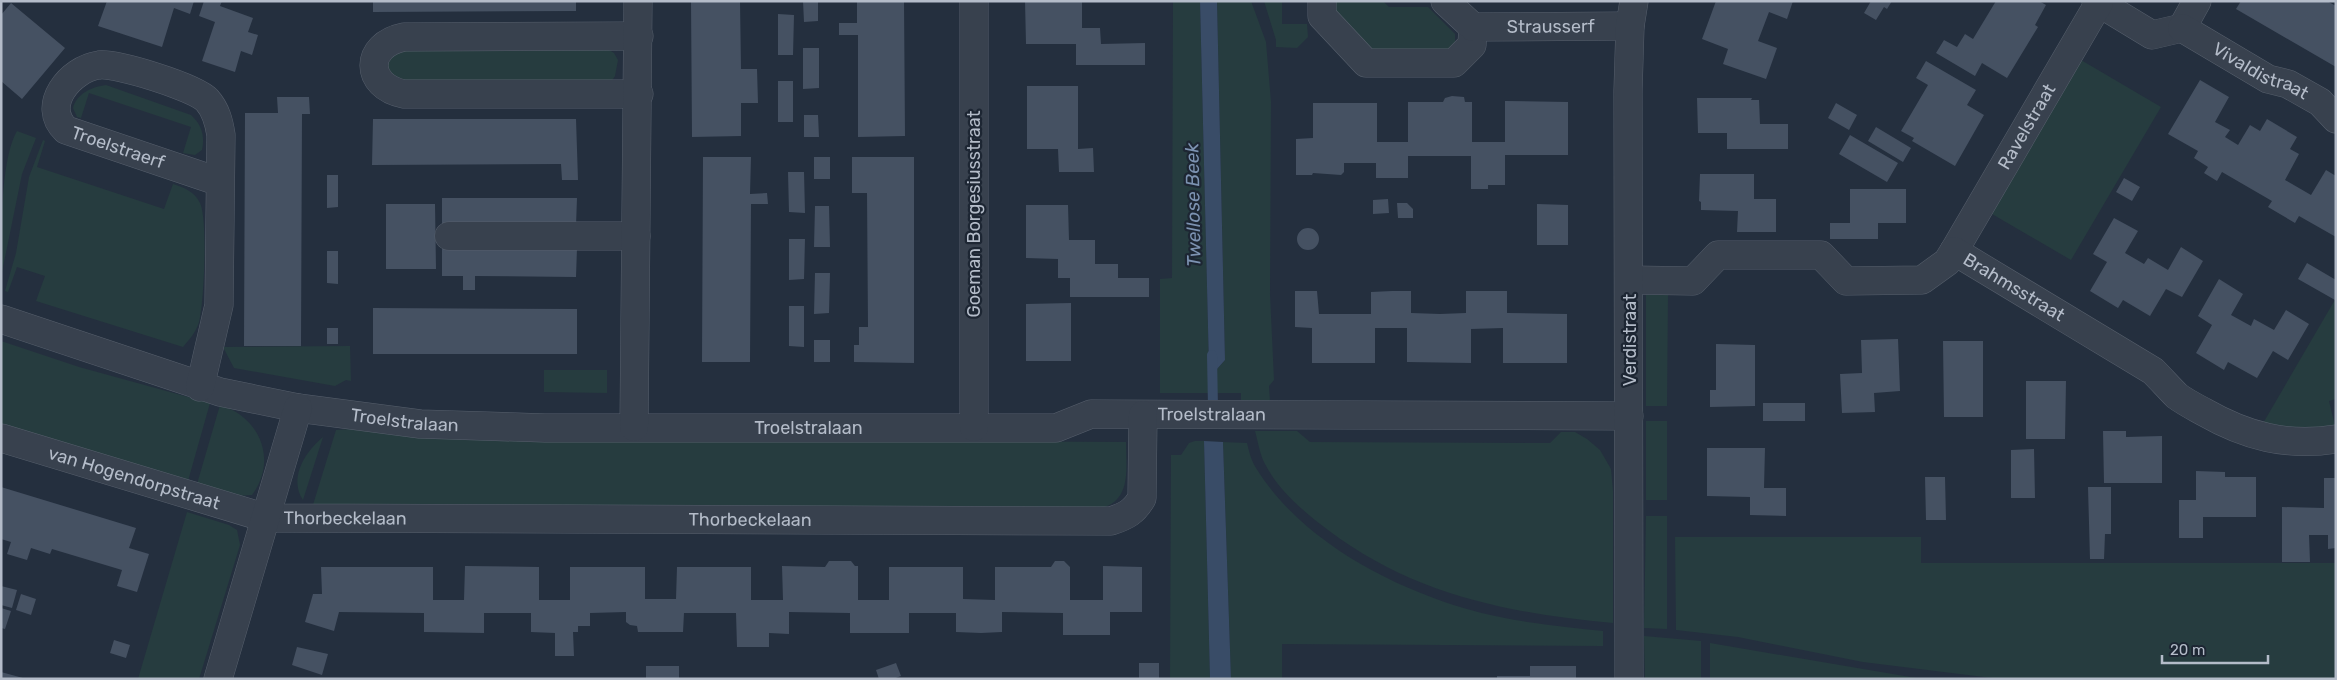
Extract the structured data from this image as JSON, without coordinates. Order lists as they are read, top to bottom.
{
  "streets": {
    "street": [
      "Strausserf",
      "Vivaldistraat",
      "Ravelstraat",
      "Troelstraerf",
      "Goeman Borgesiusstraat",
      "Brahmsstraat",
      "Verdistraat",
      "Troelstralaan",
      "van Hogendorpstraat",
      "Thorbeckelaan"
    ]
  },
  "crossings": [
    ["Strausserf", "Verdistraat"],
    ["Vivaldistraat", "Ravelstraat"],
    ["Ravelstraat", "Brahmsstraat"],
    ["Troelstraerf", "Troelstralaan"],
    ["Goeman Borgesiusstraat", "Troelstralaan"],
    ["Brahmsstraat", "Verdistraat"],
    ["Verdistraat", "Troelstralaan"],
    ["Troelstralaan", "Thorbeckelaan"],
    ["van Hogendorpstraat", "Thorbeckelaan"]
  ],
  "water": ["Twellose Beek"],
  "scale_bar": "20 m"
}
